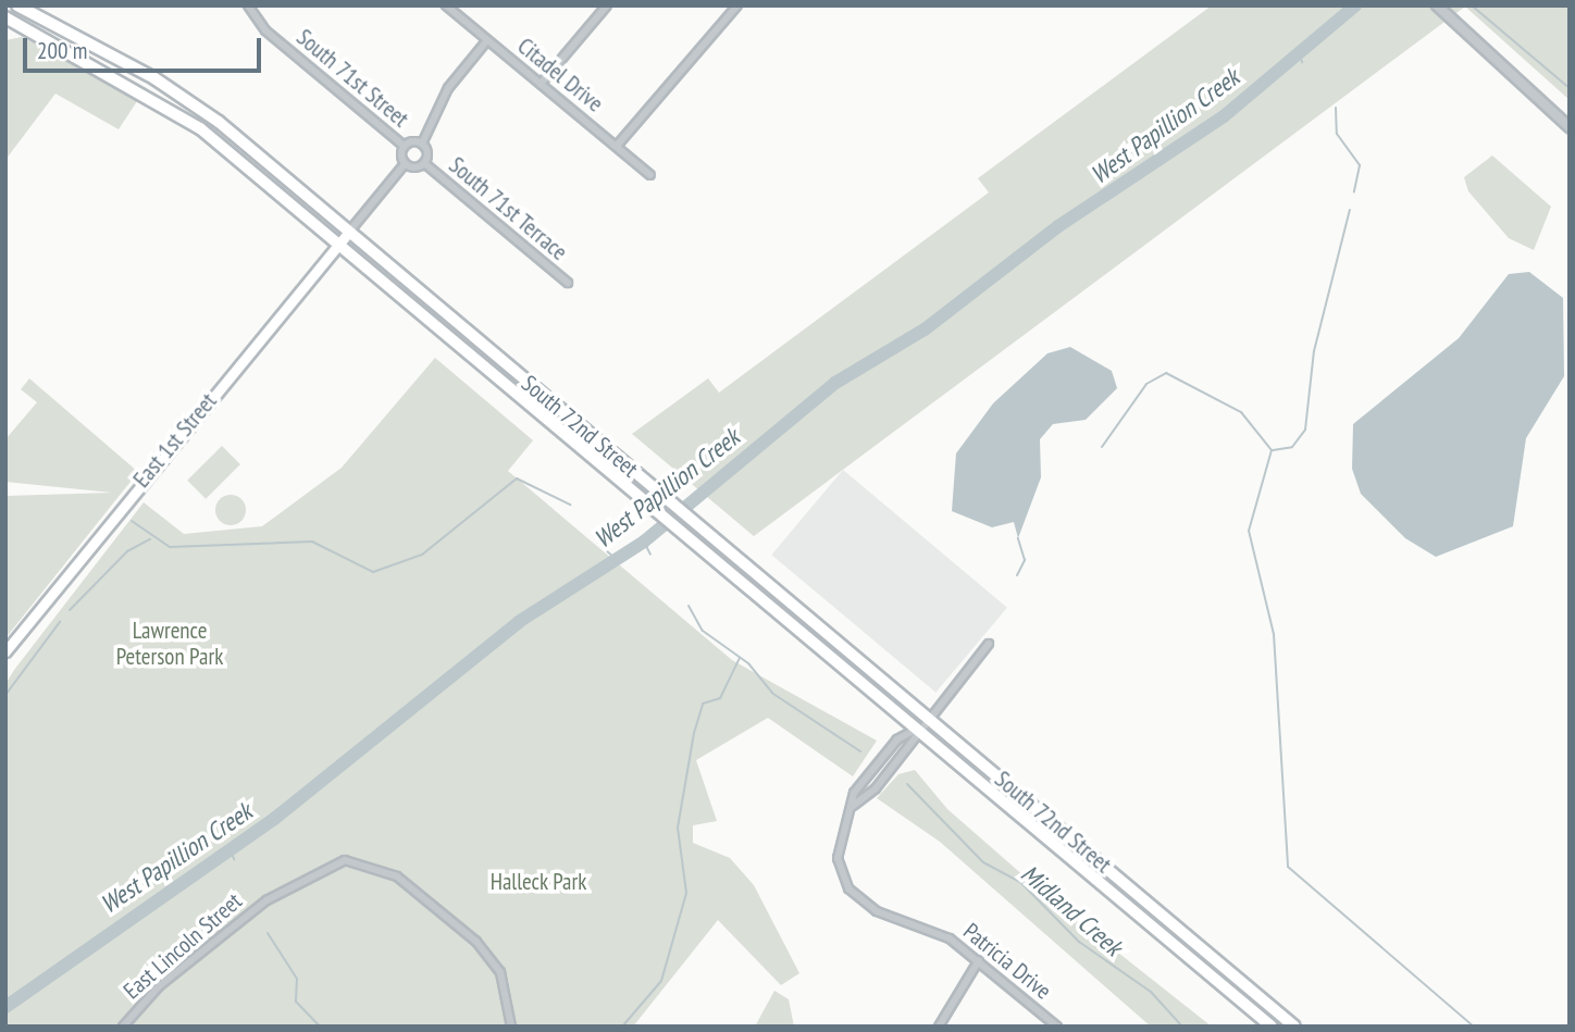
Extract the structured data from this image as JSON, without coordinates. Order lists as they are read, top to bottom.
{
  "streets": {
    "main road": ["South 72nd Street", "East 1st Street"],
    "street": [
      "Citadel Drive",
      "South 71st Street",
      "South 71st Terrace",
      "East Lincoln Street",
      "Patricia Drive"
    ]
  },
  "crossings": [
    ["South 72nd Street", "East 1st Street"],
    ["South 72nd Street", "Patricia Drive"]
  ],
  "water": ["West Papillion Creek", "Midland Creek"],
  "parks": ["Lawrence Peterson Park", "Halleck Park"],
  "scale_bar": "200 m"
}
